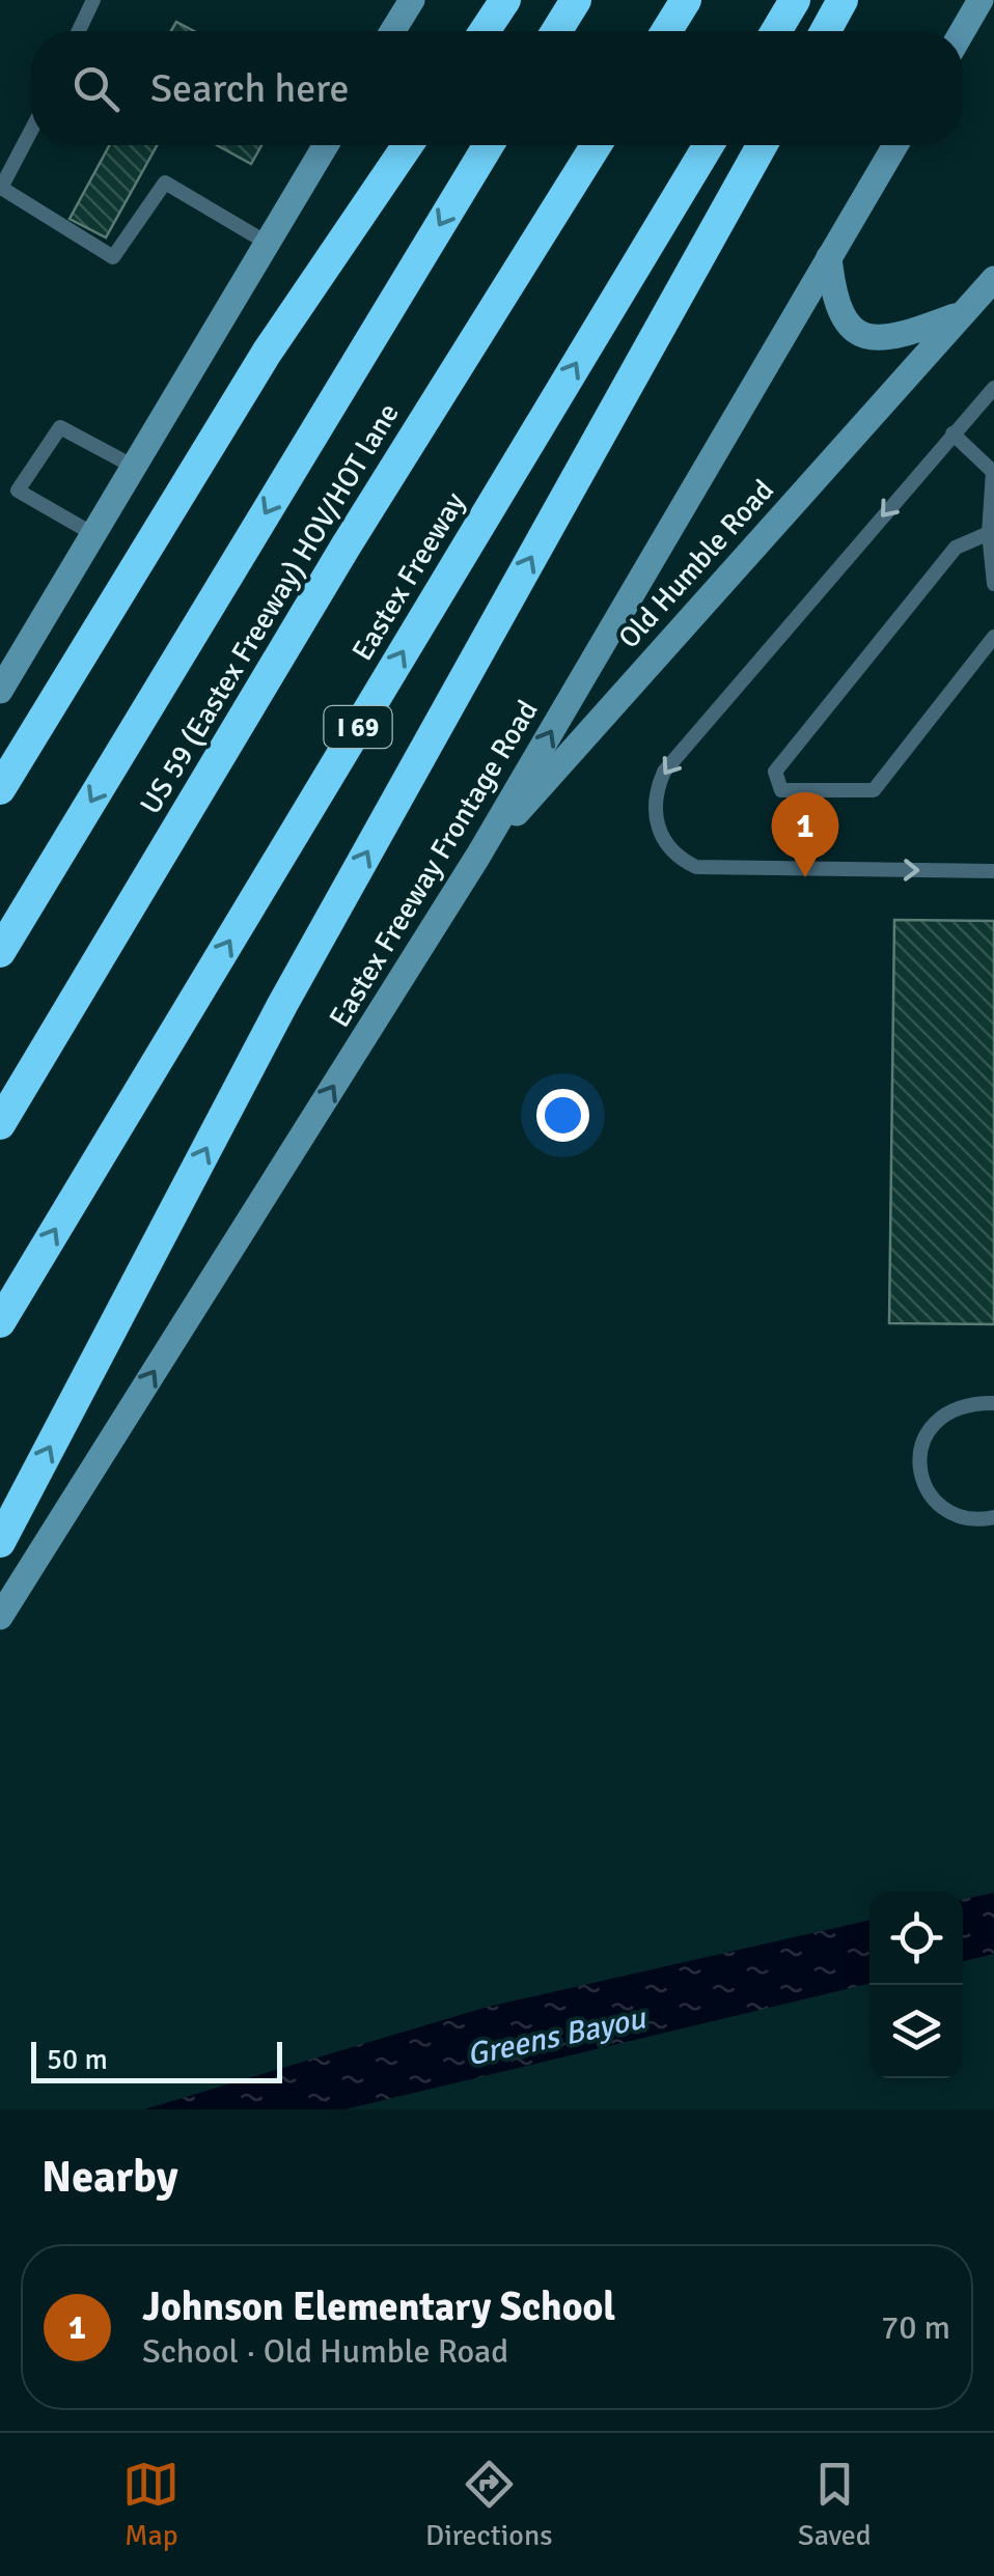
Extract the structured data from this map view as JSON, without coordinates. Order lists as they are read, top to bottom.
{
  "streets": {
    "highway": ["Eastex Freeway", "US 59 (Eastex Freeway) HOV/HOT lane", "I 69"],
    "main road": ["Old Humble Road", "Eastex Freeway Frontage Road"]
  },
  "crossings": [
    ["Old Humble Road", "Eastex Freeway Frontage Road"]
  ],
  "one_way": ["Eastex Freeway Frontage Road"],
  "water": ["Greens Bayou"],
  "scale_bar": "50 m",
  "page": {
    "search": "Search here",
    "pins": "1",
    "scale": "50 m",
    "heading": "Nearby",
    "list": [
      {
        "mark": "1",
        "name": "Johnson Elementary School",
        "note": "School · Old Humble Road",
        "value": "70 m"
      }
    ],
    "nav": ["Map", "Directions", "Saved"]
  }
}
